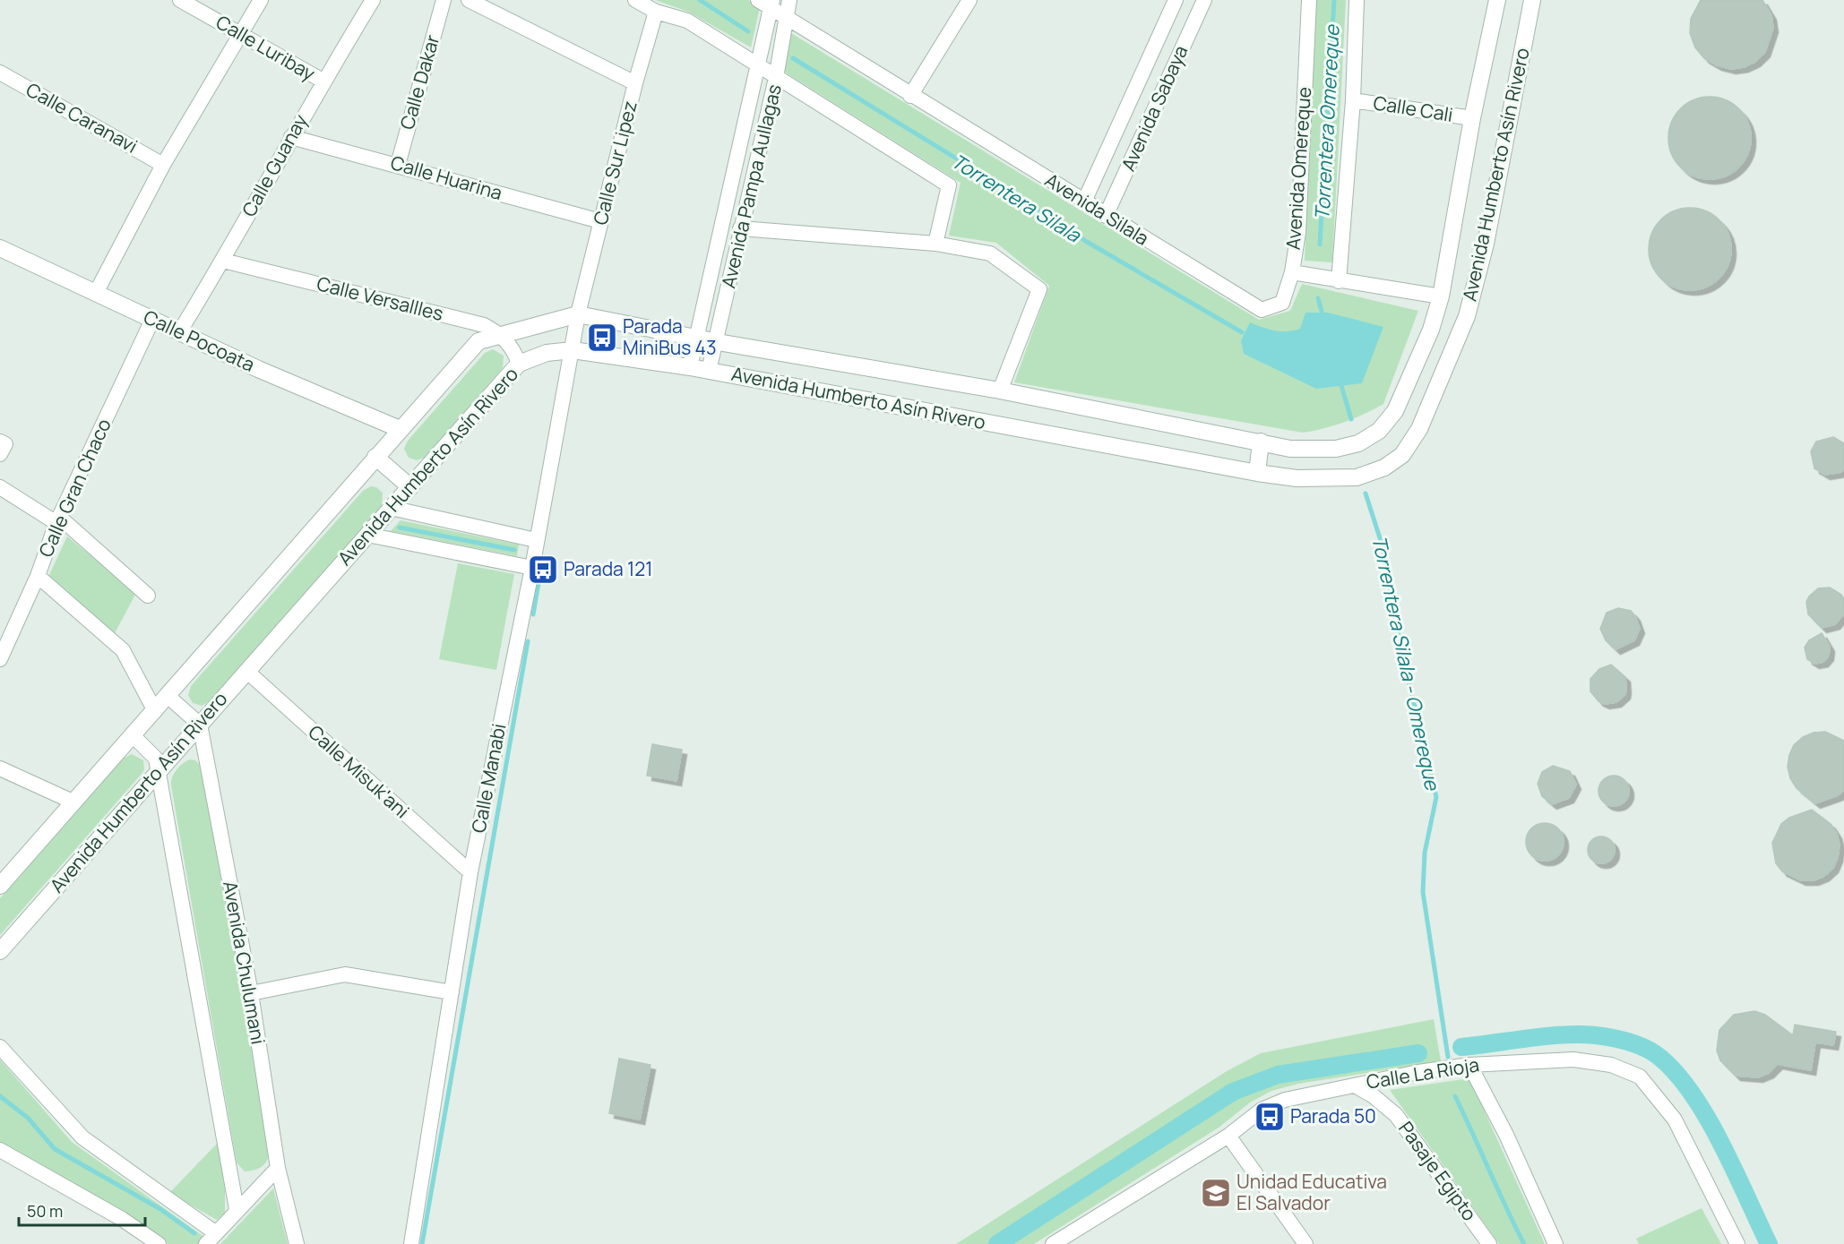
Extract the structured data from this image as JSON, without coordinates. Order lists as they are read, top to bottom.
{
  "streets": {
    "street": [
      "Calle Luribay",
      "Calle Dakar",
      "Avenida Sabaya",
      "Calle Cali",
      "Calle Caranavi",
      "Calle Sur Lipez",
      "Calle Guanay",
      "Avenida Omereque",
      "Avenida Humberto Asín Rivero",
      "Calle Huarina",
      "Avenida Pampa Aullagas",
      "Avenida Silala",
      "Calle Versallles",
      "Calle Pocoata",
      "Calle Gran Chaco",
      "Calle Misuk'ani",
      "Calle Manabi",
      "Avenida Chulumani",
      "Calle La Rioja",
      "Pasaje Egipto"
    ]
  },
  "crossings": [
    ["Calle Luribay", "Calle Guanay"],
    ["Calle Dakar", "Calle Huarina"],
    ["Avenida Sabaya", "Avenida Silala"],
    ["Calle Cali", "Avenida Humberto Asín Rivero"],
    ["Calle Sur Lipez", "Avenida Humberto Asín Rivero"],
    ["Calle Sur Lipez", "Calle Huarina"],
    ["Calle Sur Lipez", "Calle Manabi"],
    ["Calle Guanay", "Calle Huarina"],
    ["Calle Guanay", "Calle Versallles"],
    ["Calle Guanay", "Calle Pocoata"],
    ["Avenida Omereque", "Avenida Silala"],
    ["Avenida Humberto Asín Rivero", "Avenida Pampa Aullagas"],
    ["Avenida Humberto Asín Rivero", "Calle Versallles"],
    ["Avenida Humberto Asín Rivero", "Calle Pocoata"],
    ["Avenida Humberto Asín Rivero", "Calle Misuk'ani"],
    ["Avenida Humberto Asín Rivero", "Calle Manabi"],
    ["Avenida Humberto Asín Rivero", "Avenida Chulumani"],
    ["Avenida Pampa Aullagas", "Avenida Silala"],
    ["Calle Pocoata", "Calle Gran Chaco"],
    ["Calle Misuk'ani", "Calle Manabi"],
    ["Calle La Rioja", "Pasaje Egipto"]
  ],
  "water": ["Torrentera Omereque", "Torrentera Silala", "Torrentera Silala - Omereque"],
  "places": {
    "bus stop": ["Parada MiniBus 43", "Parada 121", "Parada 50"],
    "school or university": ["Unidad Educativa El Salvador"]
  },
  "scale_bar": "50 m"
}
